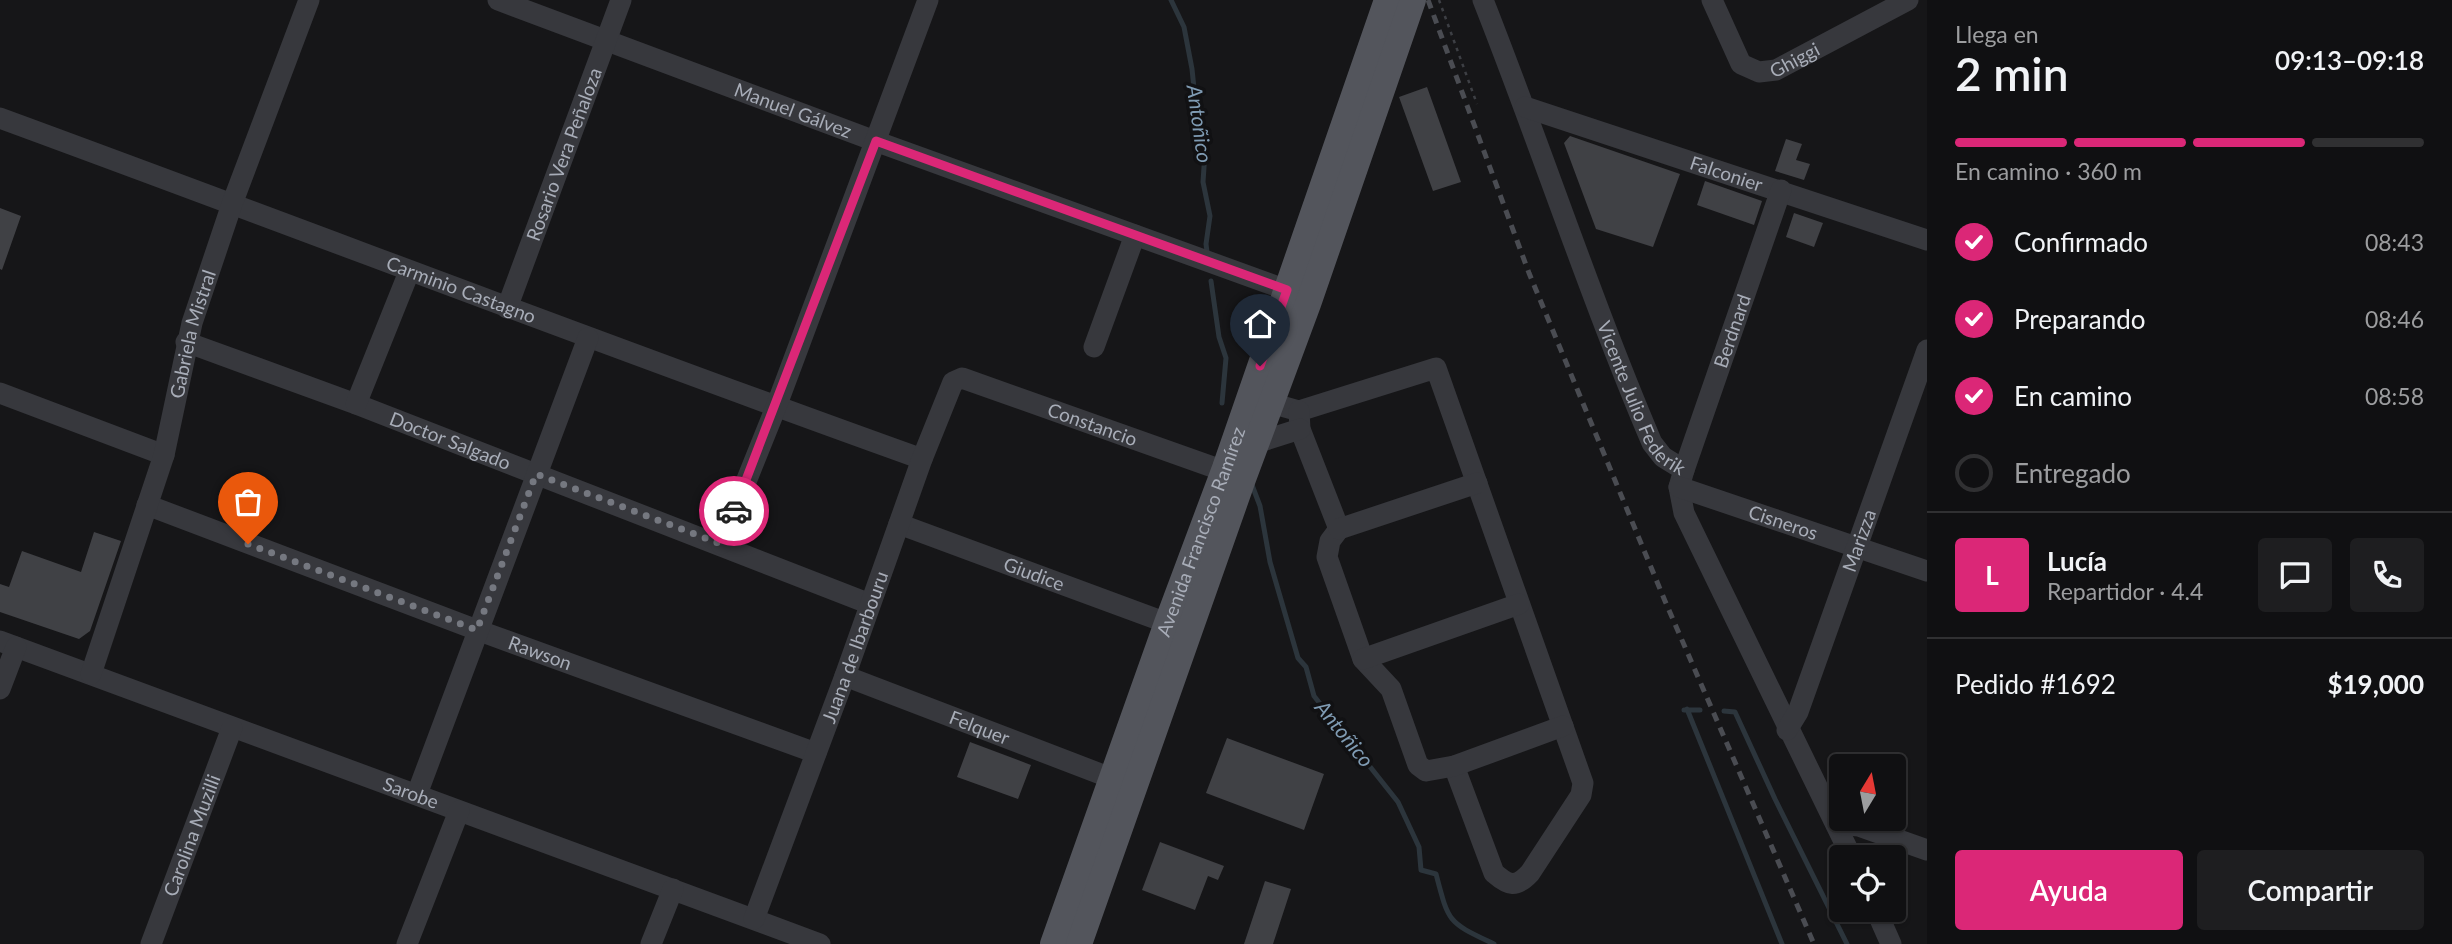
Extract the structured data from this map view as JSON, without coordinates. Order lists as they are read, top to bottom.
{
  "streets": {
    "main road": ["Avenida Francisco Ramírez"],
    "street": [
      "Ghiggi",
      "Manuel Gálvez",
      "Rosario Vera Peñaloza",
      "Falconier",
      "Carminio Castagno",
      "Berdnard",
      "Gabriela Mistral",
      "Vicente Julio Federik",
      "Constancio",
      "Doctor Salgado",
      "Cisneros",
      "Marizza",
      "Giudice",
      "Juana de Ibarbouru",
      "Rawson",
      "Felquer",
      "Sarobe",
      "Carolina Muzilli"
    ]
  },
  "crossings": [
    ["Manuel Gálvez", "Rosario Vera Peñaloza"],
    ["Manuel Gálvez", "Avenida Francisco Ramírez"],
    ["Rosario Vera Peñaloza", "Carminio Castagno"],
    ["Falconier", "Berdnard"],
    ["Falconier", "Vicente Julio Federik"],
    ["Carminio Castagno", "Gabriela Mistral"],
    ["Carminio Castagno", "Juana de Ibarbouru"],
    ["Berdnard", "Vicente Julio Federik"],
    ["Berdnard", "Cisneros"],
    ["Gabriela Mistral", "Doctor Salgado"],
    ["Gabriela Mistral", "Rawson"],
    ["Gabriela Mistral", "Sarobe"],
    ["Vicente Julio Federik", "Cisneros"],
    ["Vicente Julio Federik", "Marizza"],
    ["Constancio", "Avenida Francisco Ramírez"],
    ["Constancio", "Juana de Ibarbouru"],
    ["Doctor Salgado", "Juana de Ibarbouru"],
    ["Cisneros", "Marizza"],
    ["Avenida Francisco Ramírez", "Giudice"],
    ["Avenida Francisco Ramírez", "Felquer"],
    ["Giudice", "Juana de Ibarbouru"],
    ["Juana de Ibarbouru", "Rawson"],
    ["Juana de Ibarbouru", "Felquer"],
    ["Juana de Ibarbouru", "Sarobe"],
    ["Sarobe", "Carolina Muzilli"]
  ],
  "water": ["Antoñico"],
  "north": "top",
  "page": {
    "heading": ["2 min", "Llega en", "09:13–09:18"],
    "panel": [
      "Lucía",
      "Repartidor · 4.4",
      "Pedido #1692",
      "$19,000"
    ],
    "bar": "En camino · 360 m",
    "list": [
      ["Confirmado", "08:43"],
      ["Preparando", "08:46"],
      ["En camino", "08:58"],
      "Entregado"
    ],
    "round": "L",
    "buttons": ["Ayuda", "Compartir"]
  }
}
